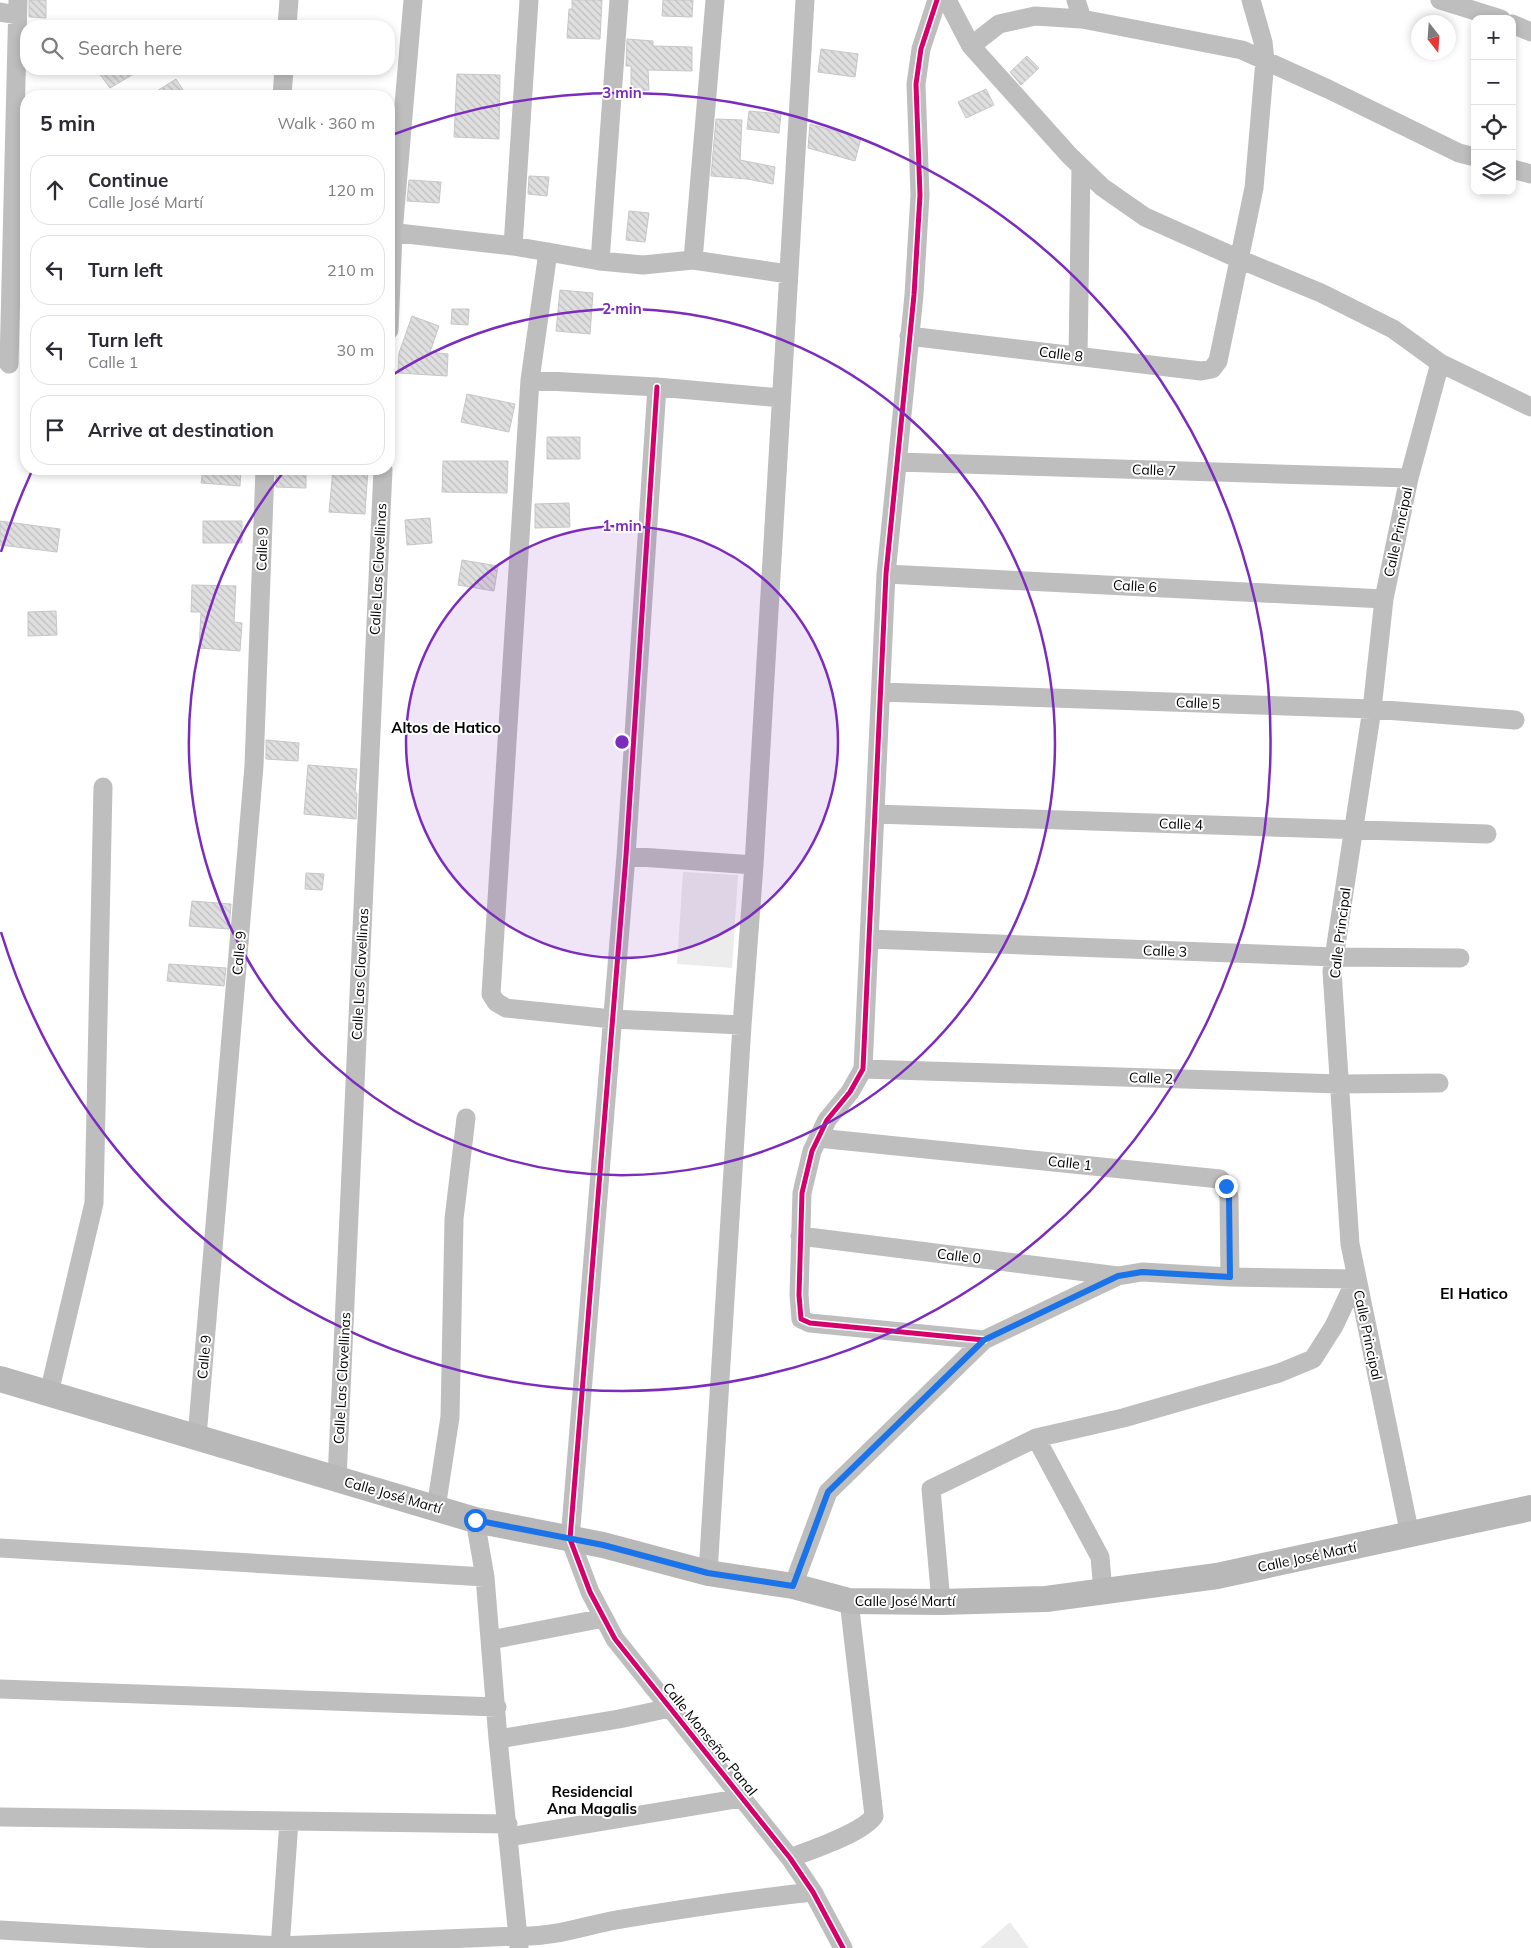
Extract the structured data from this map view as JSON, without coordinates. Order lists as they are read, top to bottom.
{
  "streets": {
    "main road": ["Calle José Martí"],
    "street": [
      "Calle 8",
      "Calle 7",
      "Calle Principal",
      "Calle 9",
      "Calle Las Clavellinas",
      "Calle 6",
      "Calle 5",
      "Calle 4",
      "Calle 3",
      "Calle 2",
      "Calle 1",
      "Calle 0",
      "Calle Monseñor Panal"
    ]
  },
  "crossings": [
    ["Calle 7", "Calle Principal"],
    ["Calle Principal", "Calle 6"],
    ["Calle Principal", "Calle 5"],
    ["Calle Principal", "Calle 4"],
    ["Calle Principal", "Calle 3"],
    ["Calle Principal", "Calle 2"],
    ["Calle Principal", "Calle José Martí"],
    ["Calle 9", "Calle José Martí"],
    ["Calle Las Clavellinas", "Calle José Martí"],
    ["Calle José Martí", "Calle Monseñor Panal"]
  ],
  "districts": ["Altos de Hatico", "El Hatico", "Residencial Ana Magalis"],
  "north": "bottom",
  "page": {
    "map_buttons": ["+", "−"],
    "search": "Search here",
    "heading": ["5 min", "Walk · 360 m"],
    "list": [
      ["Continue", "Calle José Martí", "120 m"],
      ["Turn left", "210 m"],
      ["Turn left", "Calle 1", "30 m"],
      "Arrive at destination"
    ]
  },
  "rings": ["3 min", "2 min", "1 min"]
}
